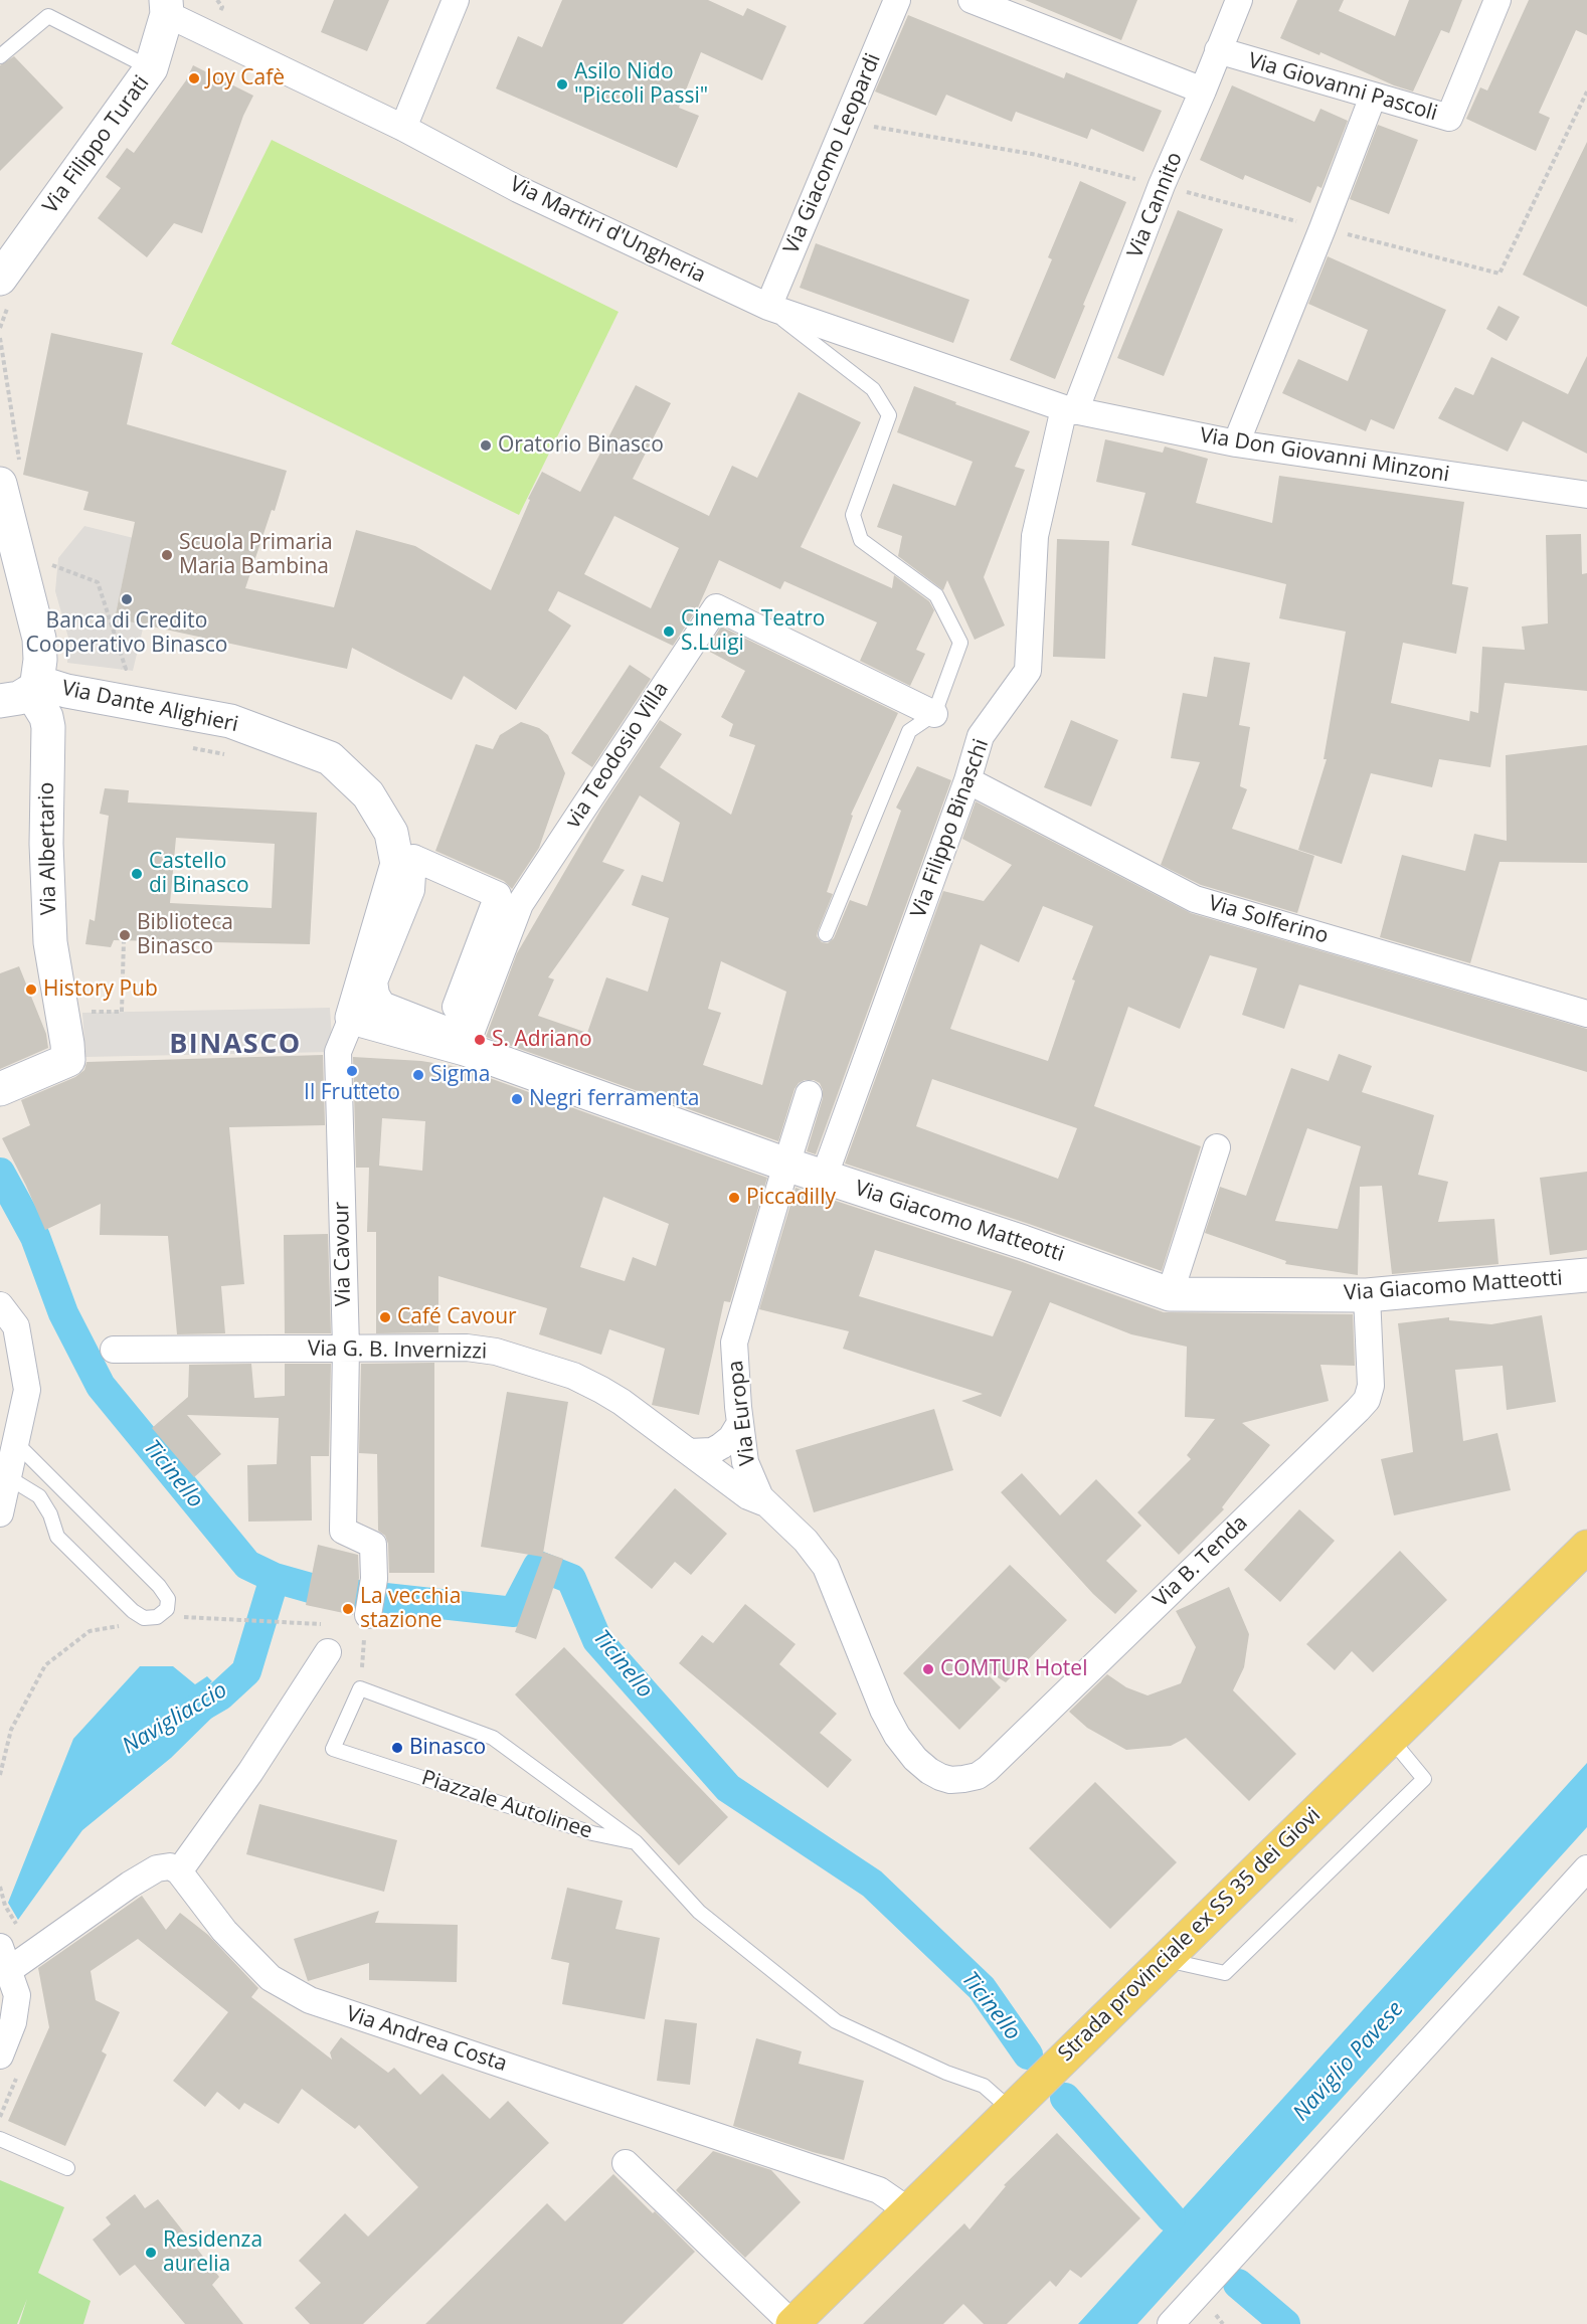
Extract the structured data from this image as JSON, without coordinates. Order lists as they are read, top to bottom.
{
  "streets": {
    "main road": ["Strada provinciale ex SS 35 dei Giovi"],
    "street": [
      "Via Giovanni Pascoli",
      "Via Filippo Turati",
      "Via Giacomo Leopardi",
      "Via Cannito",
      "Via Martiri d'Ungheria",
      "Via Don Giovanni Minzoni",
      "Via Dante Alighieri",
      "via Teodosio Villa",
      "Via Filippo Binaschi",
      "Via Albertario",
      "Via Solferino",
      "Via Giacomo Matteotti",
      "Via Cavour",
      "Via G. B. Invernizzi",
      "Via Europa",
      "Via B. Tenda",
      "Via Andrea Costa"
    ],
    "lane": ["Piazzale Autolinee"]
  },
  "crossings": [
    ["Via Giovanni Pascoli", "Via Cannito"],
    ["Via Filippo Turati", "Via Martiri d'Ungheria"],
    ["Via Giacomo Leopardi", "Via Martiri d'Ungheria"],
    ["Via Cannito", "Via Martiri d'Ungheria"],
    ["Via Cannito", "Via Don Giovanni Minzoni"],
    ["Via Cannito", "Via Filippo Binaschi"],
    ["Via Martiri d'Ungheria", "Via Don Giovanni Minzoni"],
    ["Via Martiri d'Ungheria", "Via Filippo Binaschi"],
    ["Via Don Giovanni Minzoni", "Via Filippo Binaschi"],
    ["Via Dante Alighieri", "Via Albertario"],
    ["Via Dante Alighieri", "Via Giacomo Matteotti"],
    ["Via Dante Alighieri", "Via Cavour"],
    ["via Teodosio Villa", "Via Giacomo Matteotti"],
    ["Via Filippo Binaschi", "Via Solferino"],
    ["Via Filippo Binaschi", "Via Giacomo Matteotti"],
    ["Via Giacomo Matteotti", "Via Cavour"],
    ["Via Giacomo Matteotti", "Via Europa"],
    ["Via Giacomo Matteotti", "Via B. Tenda"],
    ["Via Cavour", "Via G. B. Invernizzi"],
    ["Via G. B. Invernizzi", "Via Europa"],
    ["Via Europa", "Via B. Tenda"],
    ["Piazzale Autolinee", "Strada provinciale ex SS 35 dei Giovi"],
    ["Strada provinciale ex SS 35 dei Giovi", "Via Andrea Costa"]
  ],
  "districts": ["BINASCO"],
  "water": ["Ticinello", "Navigliaccio", "Naviglio Pavese"],
  "places": [
    "Joy Cafè",
    "Asilo Nido \"Piccoli Passi\"",
    "Oratorio Binasco",
    "Scuola Primaria Maria Bambina",
    "Banca di Credito Cooperativo Binasco",
    "Cinema Teatro S.Luigi",
    "Castello di Binasco",
    "Biblioteca Binasco",
    "History Pub",
    "S. Adriano",
    "Il Frutteto",
    "Sigma",
    "Negri ferramenta",
    "Piccadilly",
    "Café Cavour",
    "La vecchia stazione",
    "COMTUR Hotel",
    "Binasco",
    "Residenza aurelia"
  ]
}
